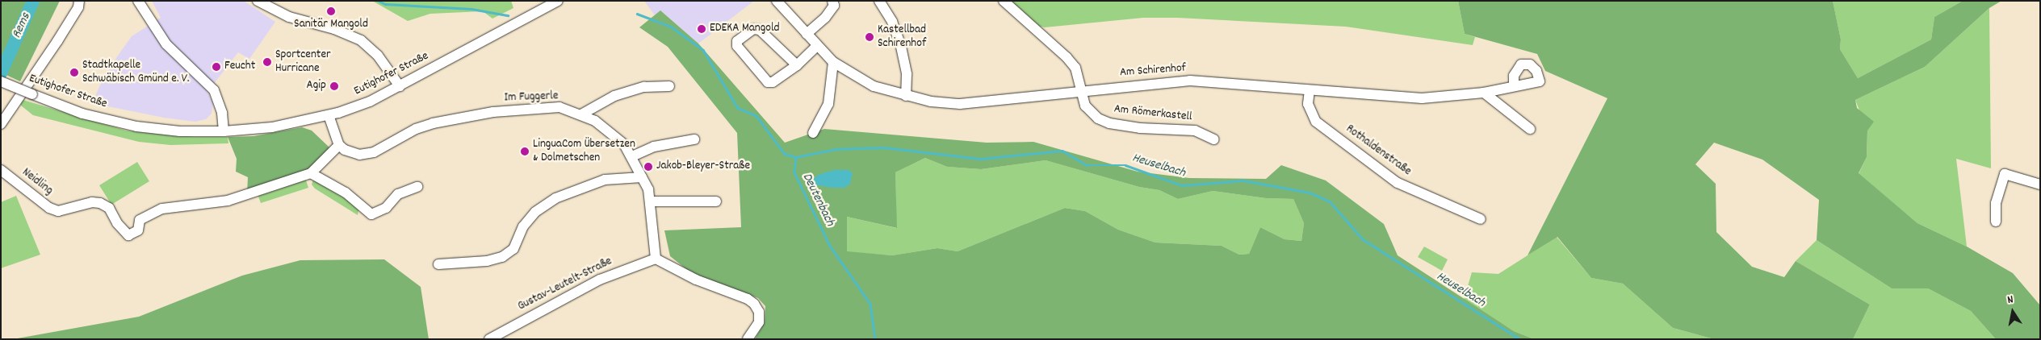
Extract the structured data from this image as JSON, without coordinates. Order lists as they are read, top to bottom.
{
  "streets": {
    "street": [
      "Am Schirenhof",
      "Eutighofer Straße",
      "Im Fuggerle",
      "Am Römerkastell",
      "Rothaldenstraße",
      "Neidling",
      "Gustav-Leutelt-Straße"
    ]
  },
  "crossings": [
    ["Am Schirenhof", "Am Römerkastell"],
    ["Am Schirenhof", "Rothaldenstraße"],
    ["Im Fuggerle", "Gustav-Leutelt-Straße"]
  ],
  "water": ["Rems", "Heuselbach", "Deutenbach"],
  "places": [
    "Sanitär Mangold",
    "EDEKA Mangold",
    "Kastellbad Schirenhof",
    "Sportcenter Hurricane",
    "Feucht",
    "Stadtkapelle Schwäbisch Gmünd e. V.",
    "Agip",
    "LinguaCom Übersetzen & Dolmetschen",
    "Jakob-Bleyer-Straße"
  ],
  "north": "top"
}
